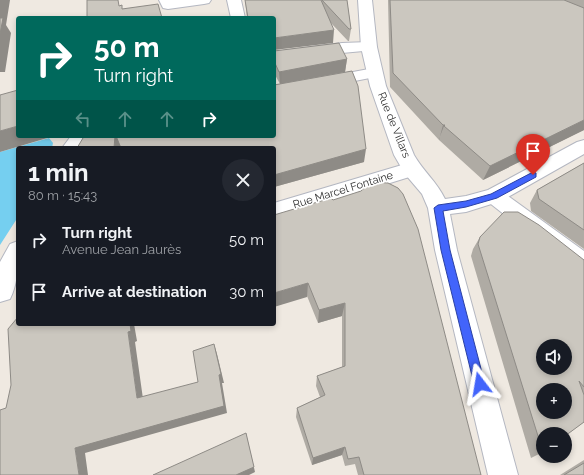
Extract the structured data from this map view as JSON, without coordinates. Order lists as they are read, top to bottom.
{
  "streets": {
    "street": ["Rue de Villars", "Rue Marcel Fontaine"]
  },
  "crossings": [
    ["Rue de Villars", "Rue Marcel Fontaine"]
  ],
  "page": {
    "turn": ["50 m", "Turn right"],
    "heading": ["1 min", "80 m · 15:43"],
    "list": [
      {
        "name": "Turn right",
        "note": "Avenue Jean Jaurès",
        "value": "50 m"
      },
      {
        "name": "Arrive at destination",
        "value": "30 m"
      }
    ],
    "map_buttons": ["+", "−"]
  }
}
